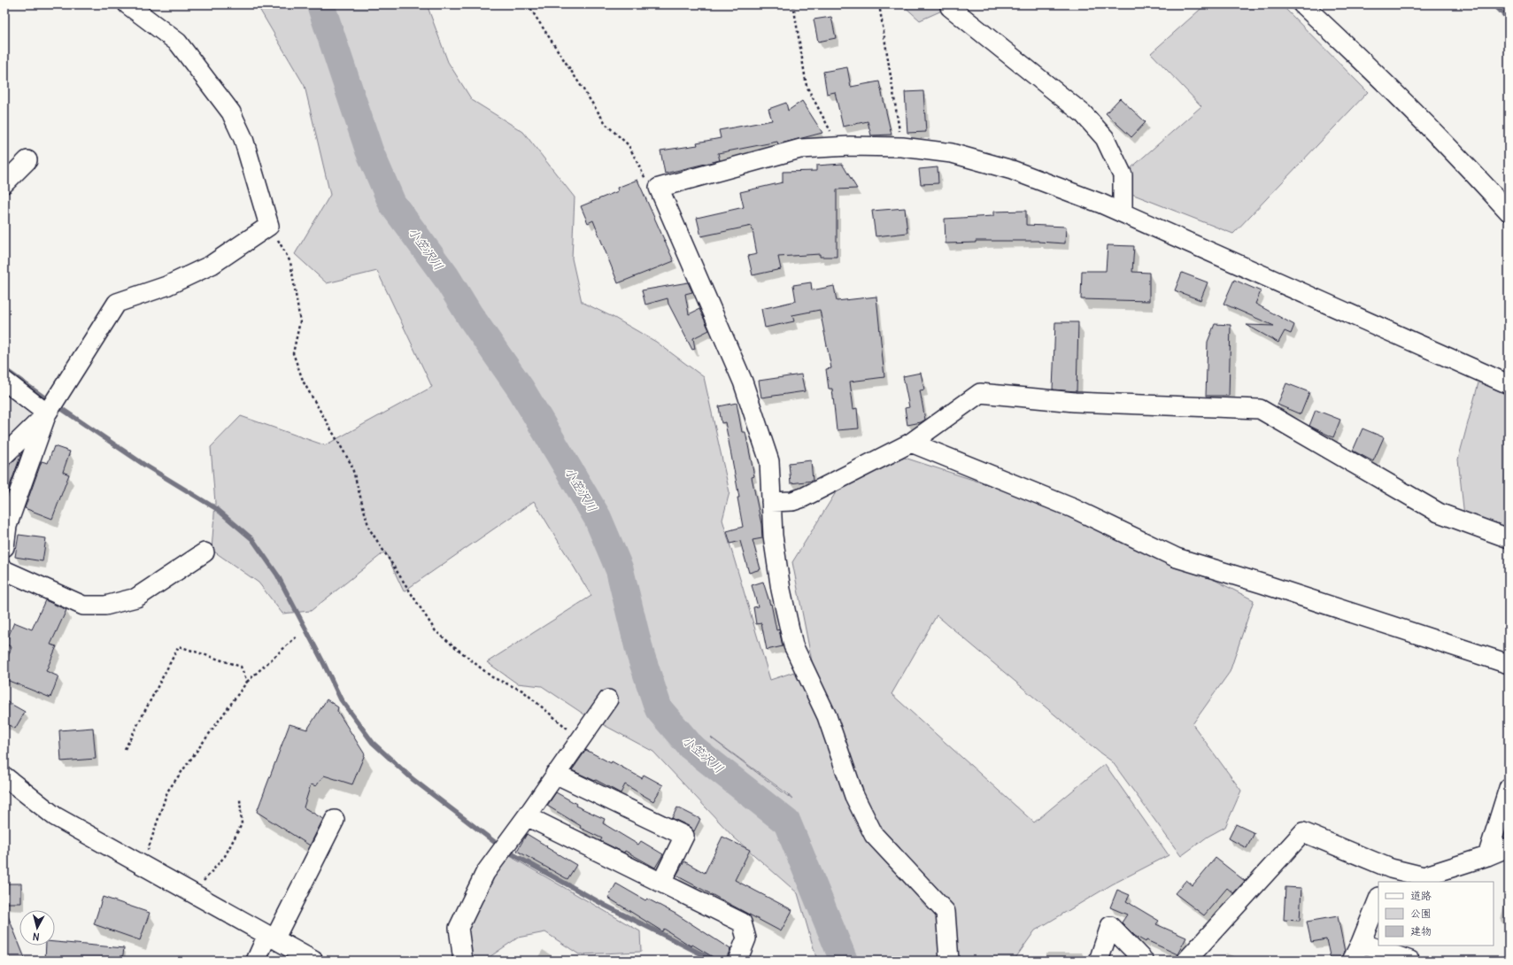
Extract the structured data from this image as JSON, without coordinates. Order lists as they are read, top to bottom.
{
  "water": ["小笠沢川"],
  "legend": ["道路", "公園", "建物"],
  "north": "bottom"
}
